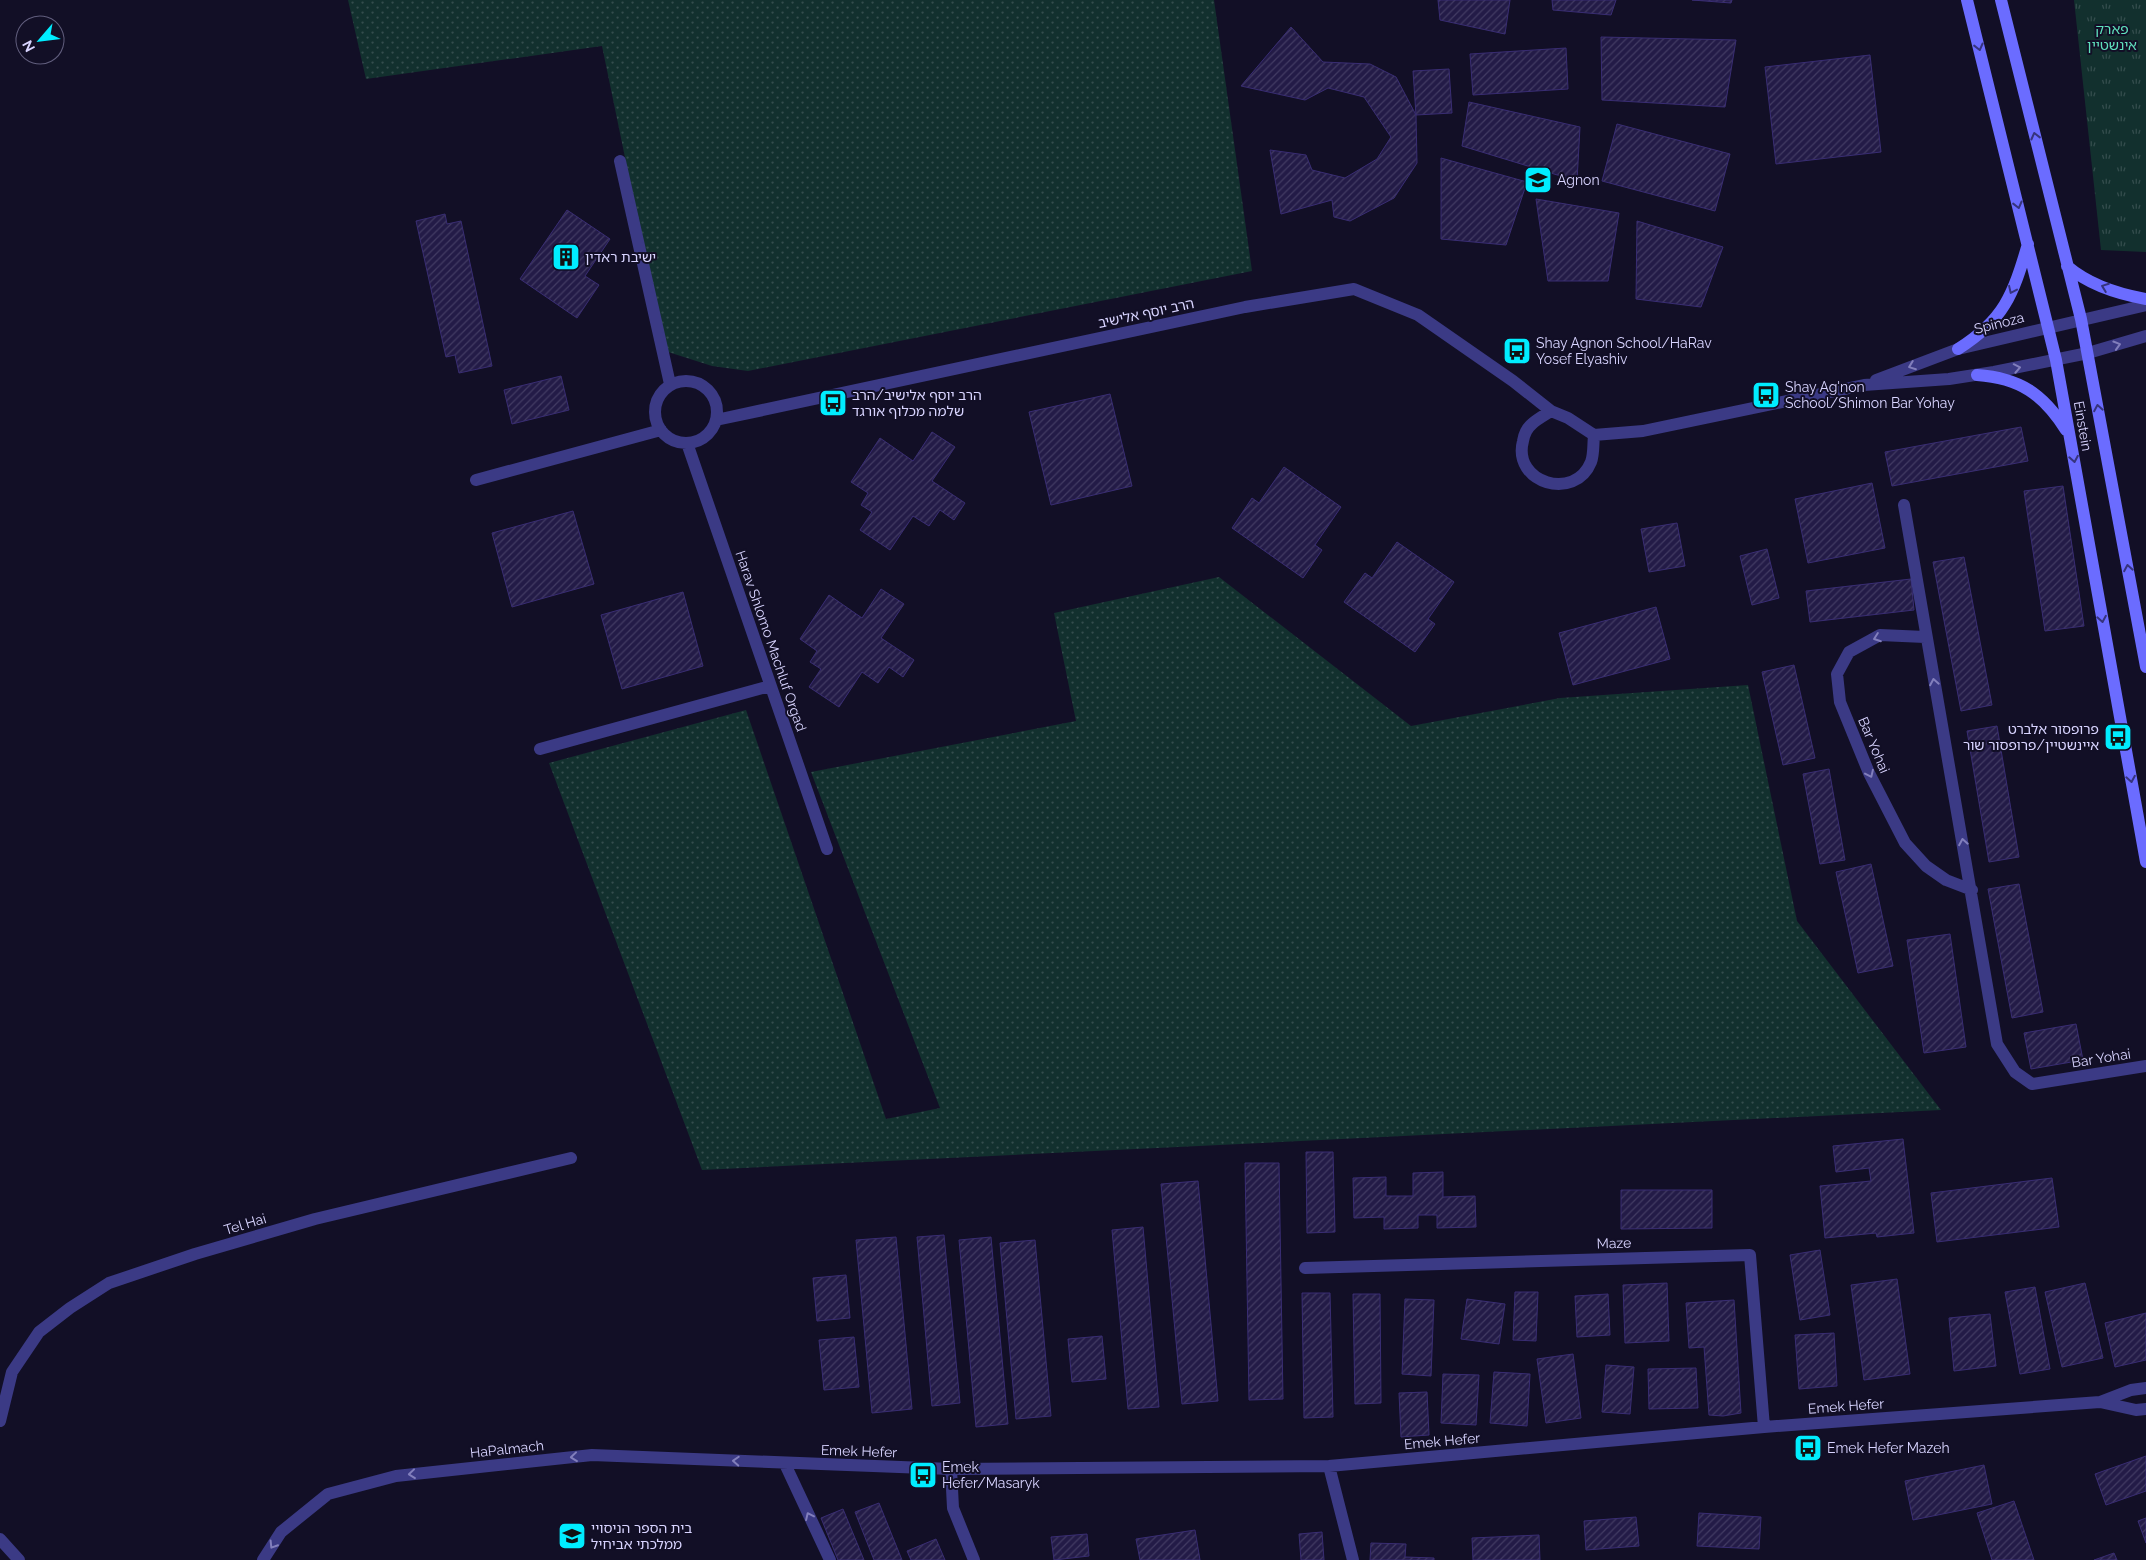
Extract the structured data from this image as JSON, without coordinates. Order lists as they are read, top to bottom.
{
  "streets": {
    "main road": ["Einstein"],
    "street": [
      "הרב יוסף אלישיב",
      "Spinoza",
      "Harav Shlomo Machluf Orgad",
      "Bar Yohai",
      "Tel Hai",
      "Maze",
      "Emek Hefer",
      "HaPalmach"
    ]
  },
  "crossings": [
    ["הרב יוסף אלישיב", "Spinoza"],
    ["הרב יוסף אלישיב", "Harav Shlomo Machluf Orgad"],
    ["Spinoza", "Einstein"],
    ["Maze", "Emek Hefer"],
    ["Emek Hefer", "HaPalmach"]
  ],
  "one_way": ["HaPalmach"],
  "parks": ["פארק אינשטיין"],
  "places": {
    "school or university": ["Agnon", "בית הספר הניסויי ממלכתי אביחיל"],
    "building": ["ישיבת ראדין"],
    "bus stop": [
      "Shay Agnon School/HaRav Yosef Elyashiv",
      "Shay Ag'non School/Shimon Bar Yohay",
      "הרב יוסף אלישיב/הרב שלמה מכלוף אורגד",
      "פרופסור אלברט איינשטיין/פרופסור שור",
      "Emek Hefer Mazeh",
      "Emek Hefer/Masaryk"
    ]
  },
  "north": "bottom left"
}
